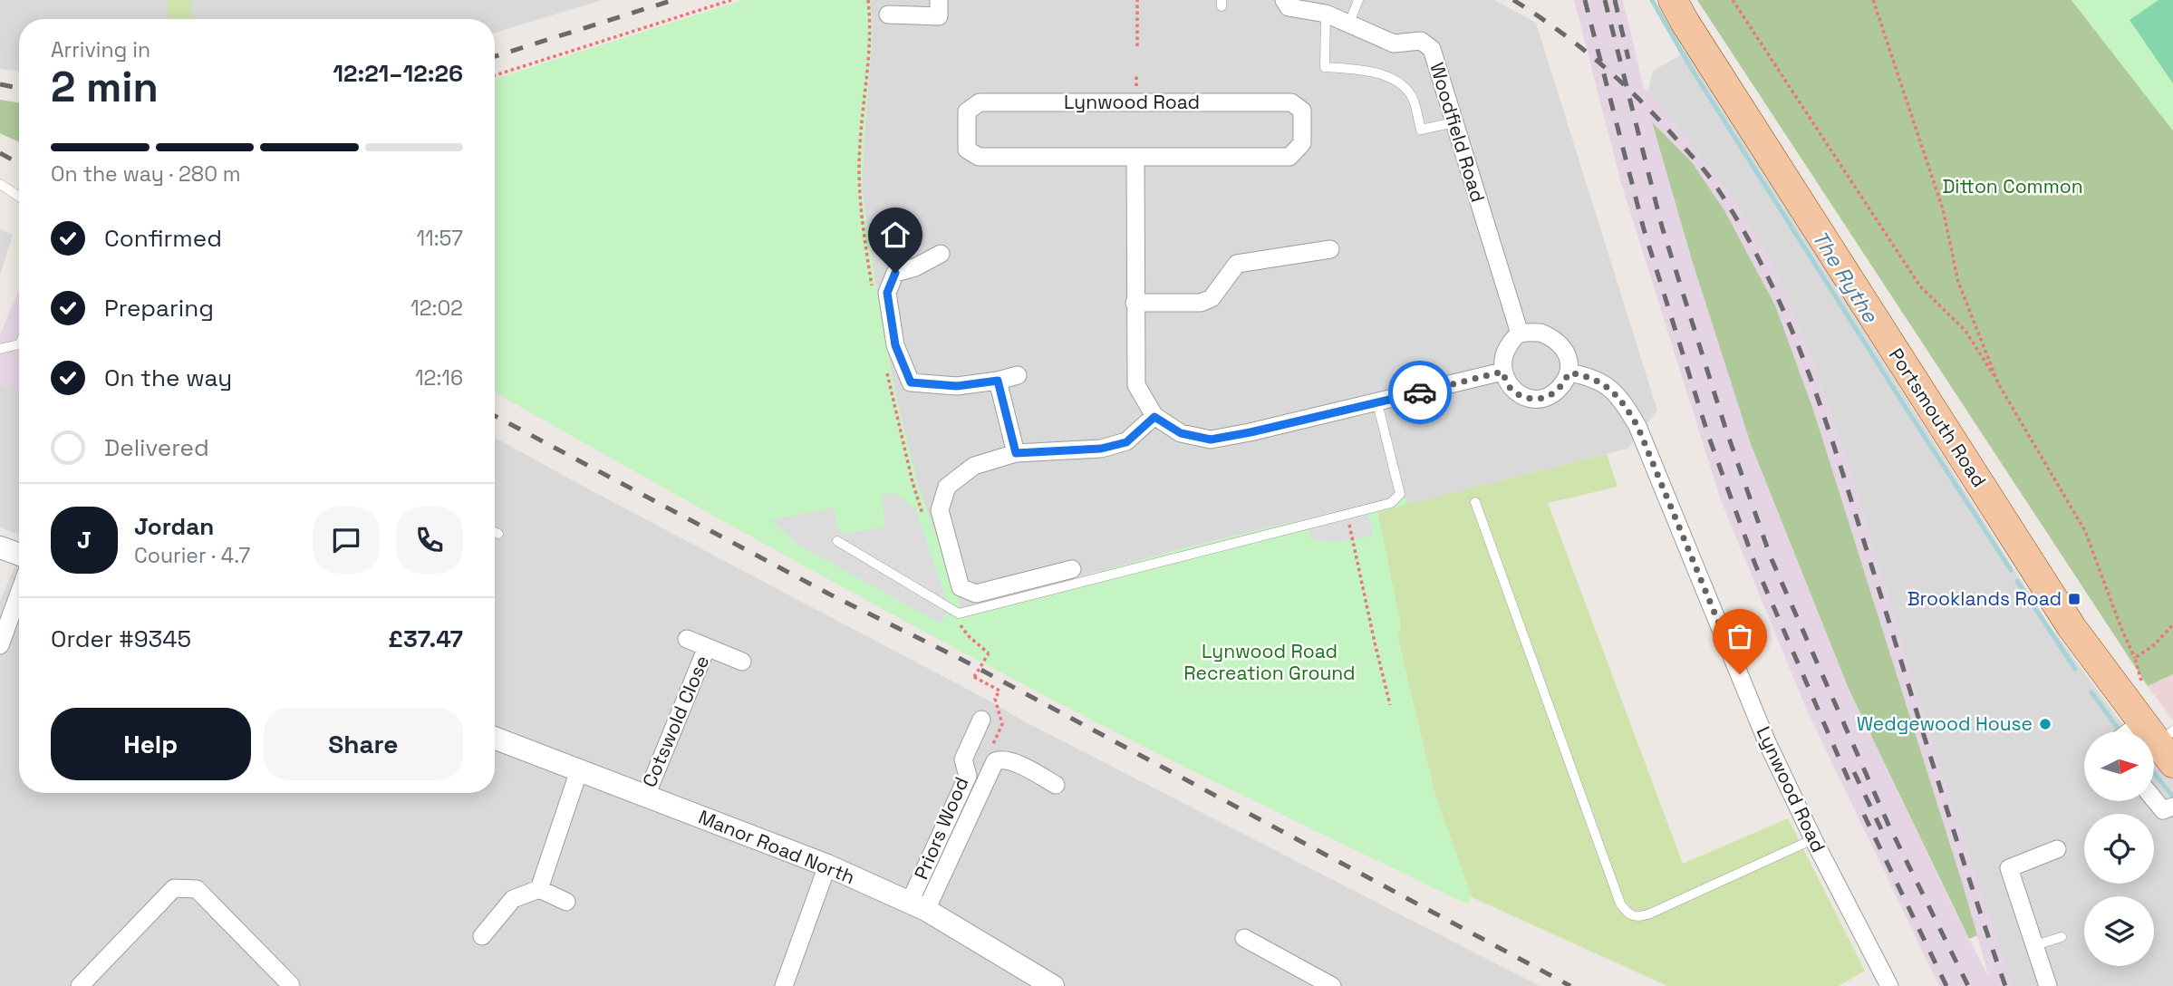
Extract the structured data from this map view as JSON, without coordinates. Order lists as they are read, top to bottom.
{
  "streets": {
    "main road": ["Portsmouth Road"],
    "street": [
      "Lynwood Road",
      "Woodfield Road",
      "Cotswold Close",
      "Priors Wood",
      "Manor Road North"
    ]
  },
  "crossings": [
    ["Lynwood Road", "Woodfield Road"],
    ["Cotswold Close", "Manor Road North"],
    ["Priors Wood", "Manor Road North"]
  ],
  "water": ["The Rythe"],
  "parks": ["Ditton Common", "Lynwood Road Recreation Ground"],
  "places": {
    "transit": ["Brooklands Road"],
    "other": ["Wedgewood House"]
  },
  "north": "right",
  "page": {
    "heading": ["2 min", "Arriving in", "12:21–12:26"],
    "panel": [
      "Jordan",
      "Courier · 4.7",
      "Order #9345",
      "£37.47"
    ],
    "bar": "On the way · 280 m",
    "list": [
      ["Confirmed", "11:57"],
      ["Preparing", "12:02"],
      ["On the way", "12:16"],
      "Delivered"
    ],
    "round": "J",
    "buttons": ["Help", "Share"]
  }
}
